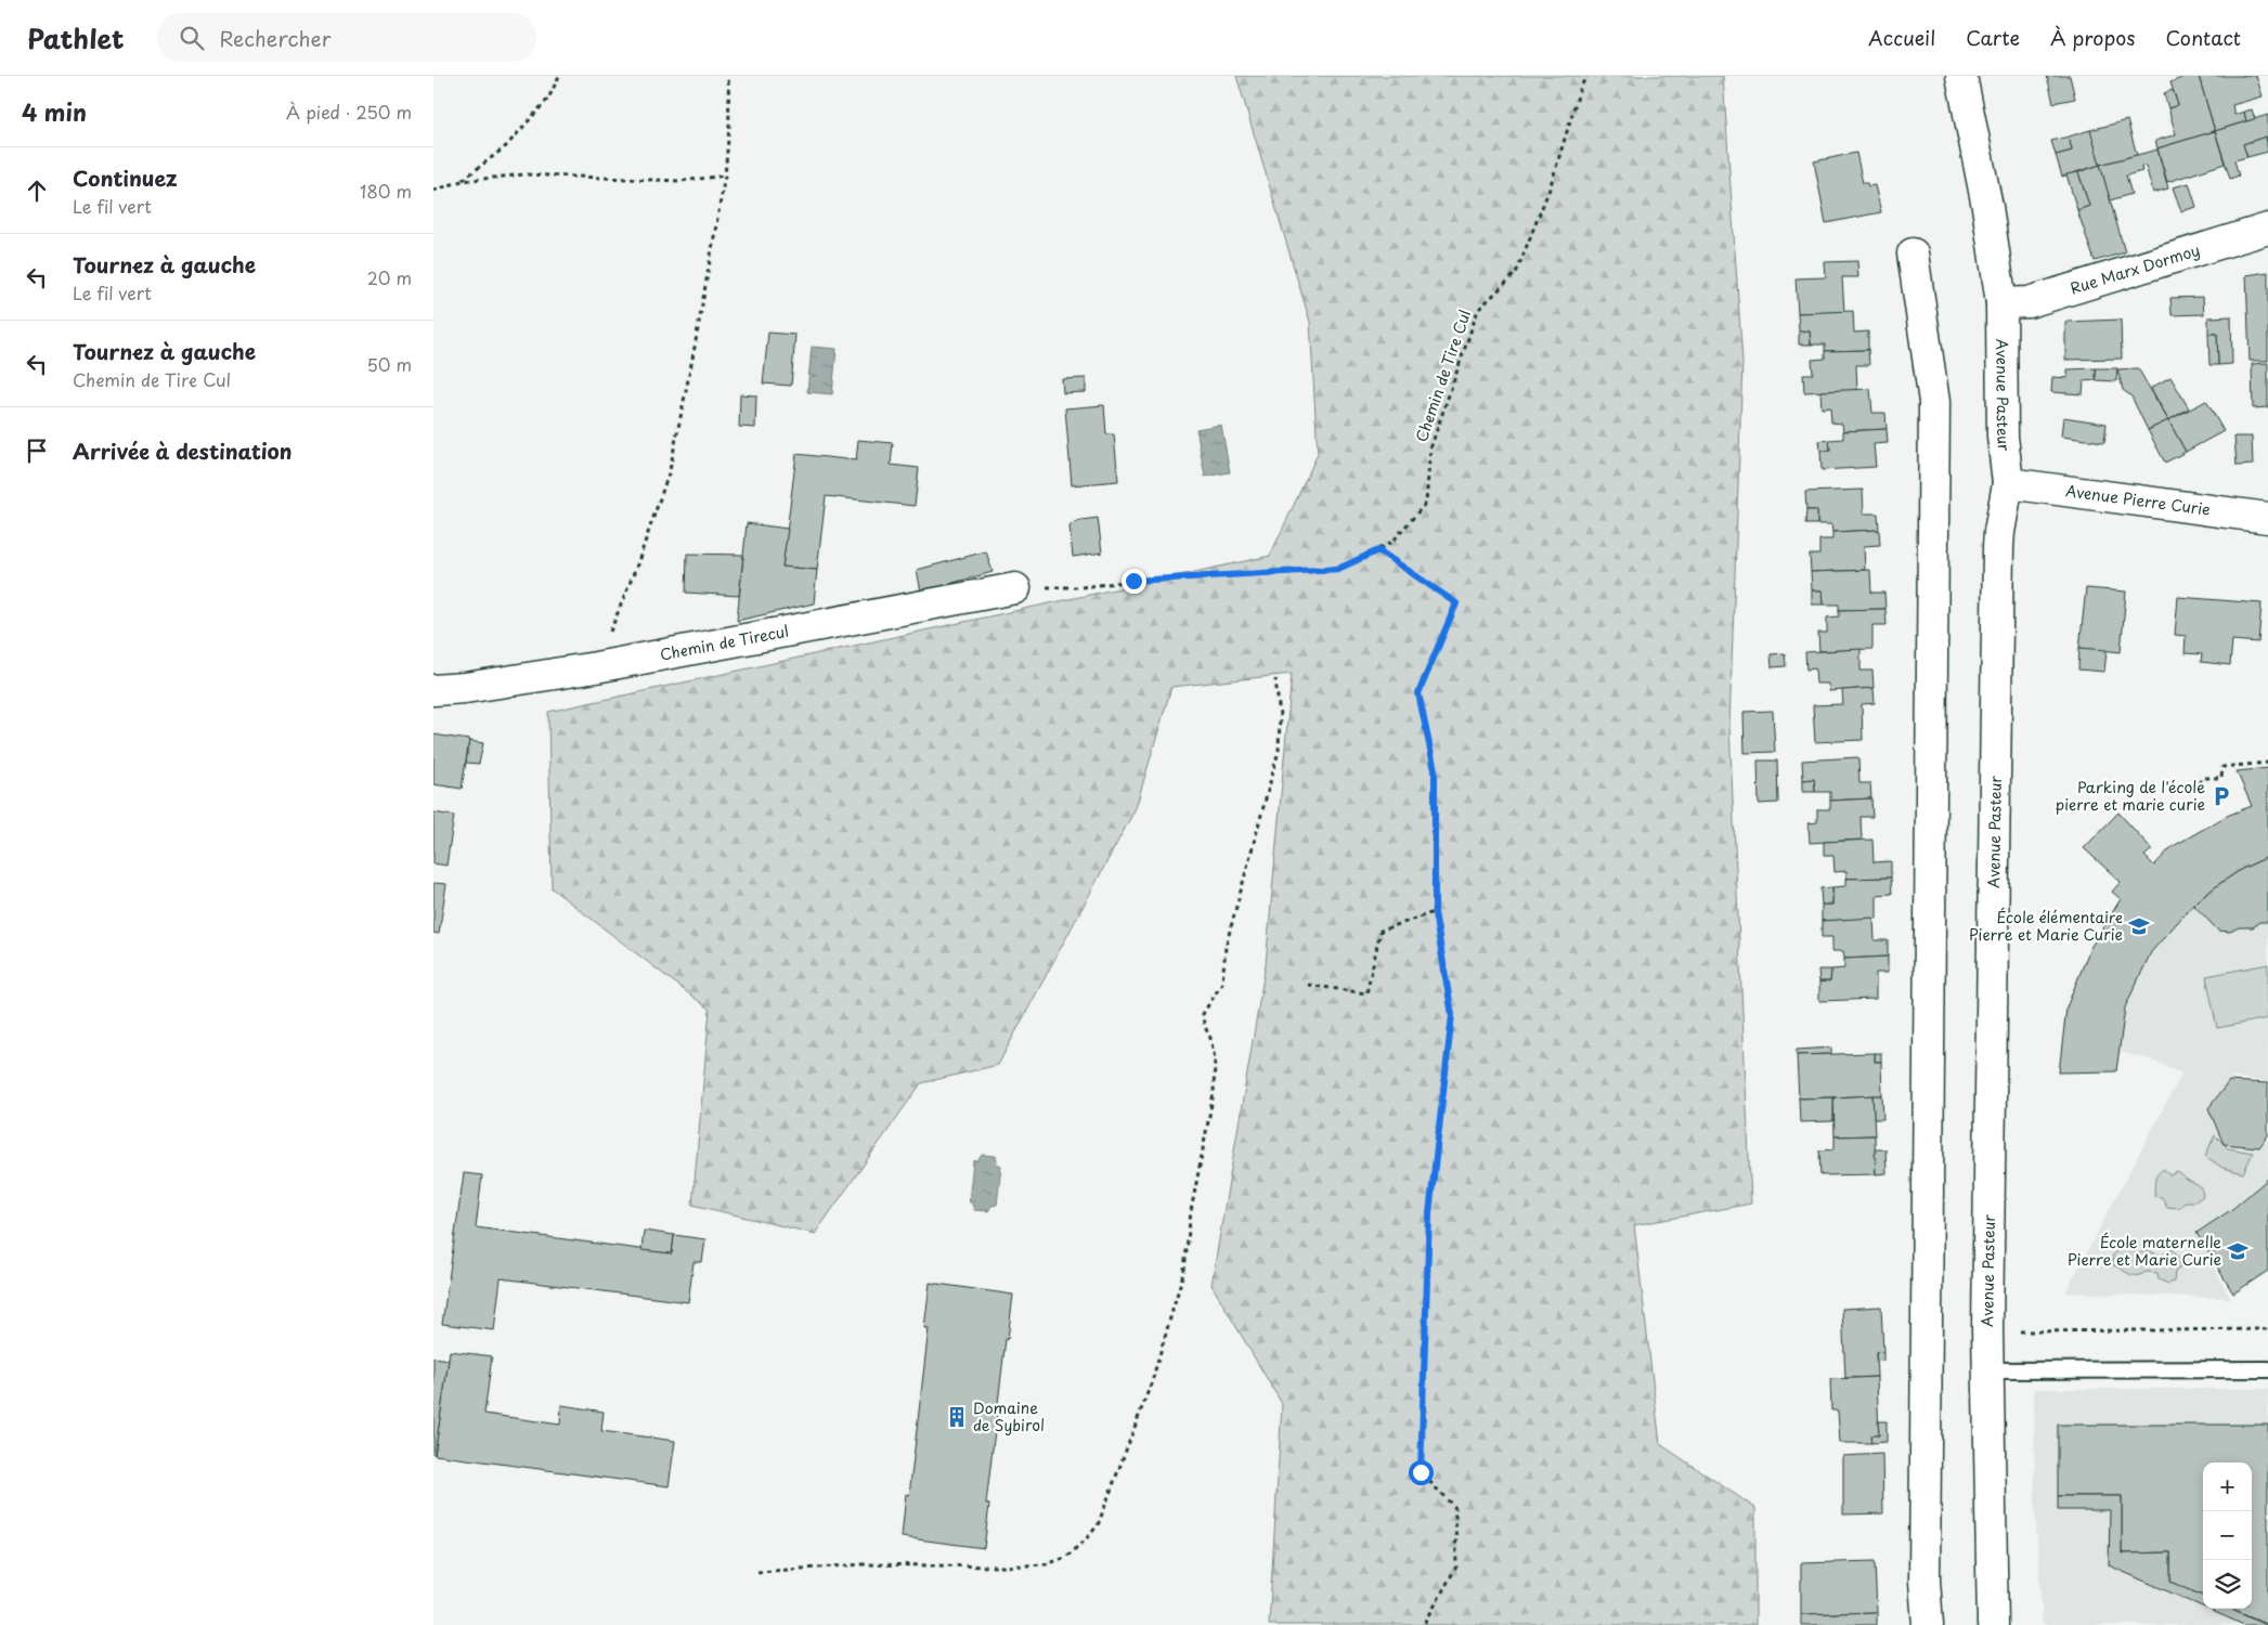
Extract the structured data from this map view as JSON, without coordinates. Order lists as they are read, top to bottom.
{
  "streets": {
    "street": [
      "Rue Marx Dormoy",
      "Avenue Pasteur",
      "Avenue Pierre Curie",
      "Chemin de Tirecul"
    ],
    "path": ["Chemin de Tire Cul"]
  },
  "crossings": [
    ["Rue Marx Dormoy", "Avenue Pasteur"],
    ["Chemin de Tire Cul", "Chemin de Tirecul"],
    ["Avenue Pasteur", "Avenue Pierre Curie"]
  ],
  "places": {
    "parking": ["Parking de l'école pierre et marie curie"],
    "school or university": ["École élémentaire Pierre et Marie Curie", "École maternelle Pierre et Marie Curie"],
    "building": ["Domaine de Sybirol"]
  },
  "page": {
    "header": "Pathlet",
    "search": "Rechercher",
    "nav": [
      "Accueil",
      "Carte",
      "À propos",
      "Contact"
    ],
    "heading": ["4 min", "À pied · 250 m"],
    "list": [
      ["Continuez", "Le fil vert", "180 m"],
      ["Tournez à gauche", "Le fil vert", "20 m"],
      ["Tournez à gauche", "Chemin de Tire Cul", "50 m"],
      "Arrivée à destination"
    ],
    "map_buttons": ["+", "−"]
  }
}
